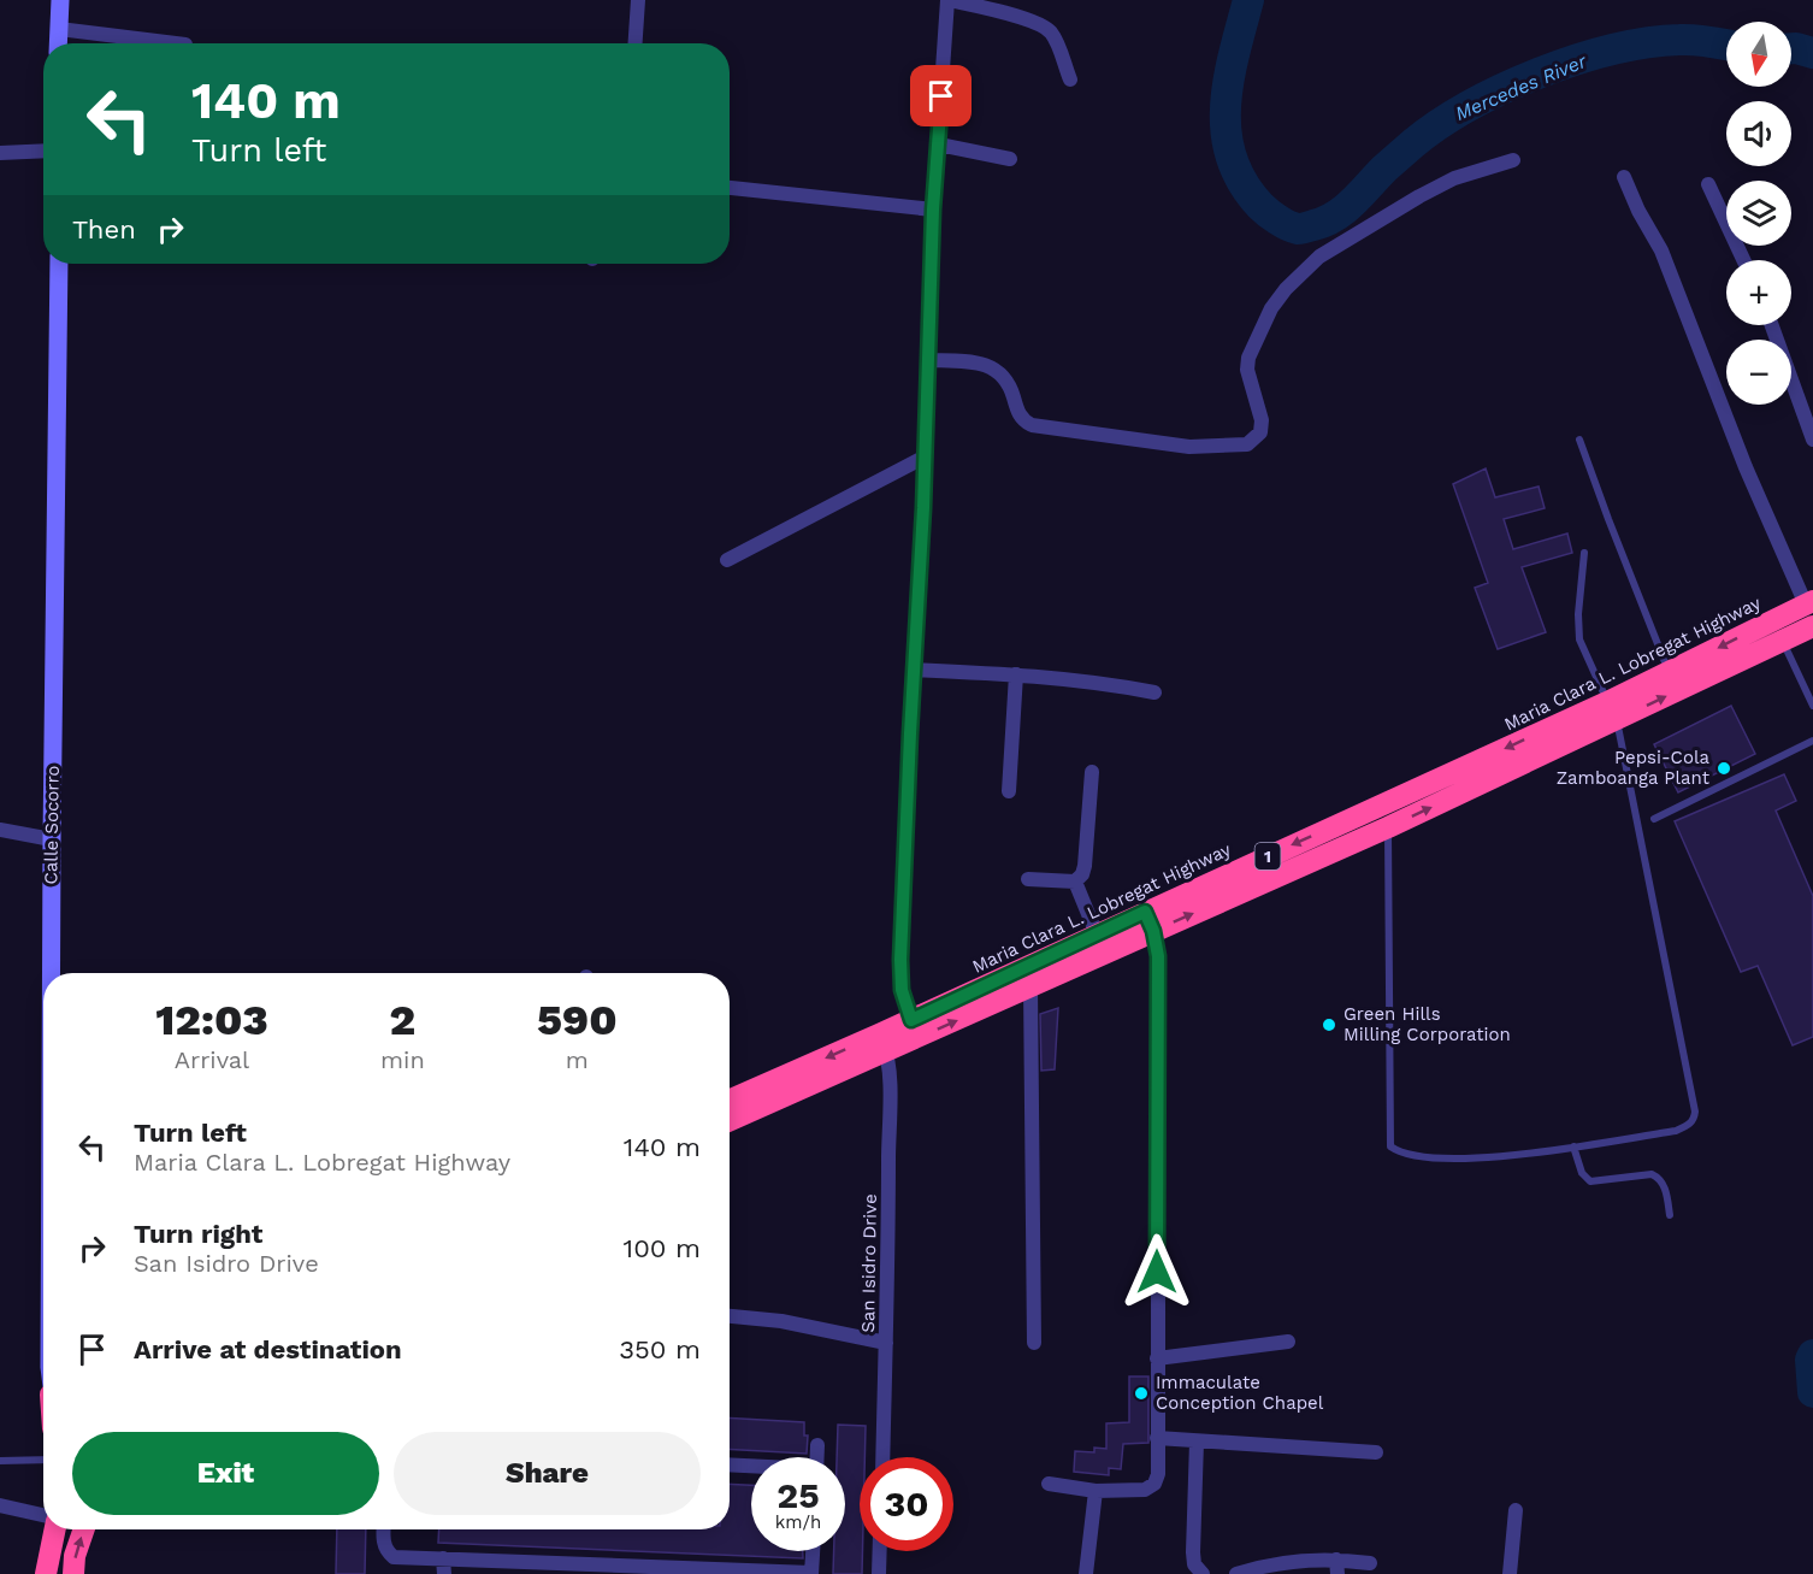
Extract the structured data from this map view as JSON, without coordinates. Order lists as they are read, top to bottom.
{
  "streets": {
    "highway": ["Maria Clara L. Lobregat Highway", "1"],
    "street": ["Calle Socorro", "San Isidro Drive"]
  },
  "crossings": [
    ["Maria Clara L. Lobregat Highway", "San Isidro Drive"]
  ],
  "water": ["Mercedes River"],
  "places": ["Pepsi-Cola Zamboanga Plant", "Green Hills Milling Corporation", "Immaculate Conception Chapel"],
  "north": "bottom",
  "page": {
    "map_buttons": ["+", "−"],
    "turn": ["140 m", "Turn left"],
    "then": "Then",
    "eta": [
      "12:03",
      "Arrival",
      "2",
      "min",
      "590",
      "m"
    ],
    "list": [
      {
        "name": "Turn left",
        "note": "Maria Clara L. Lobregat Highway",
        "value": "140 m"
      },
      {
        "name": "Turn right",
        "note": "San Isidro Drive",
        "value": "100 m"
      },
      {
        "name": "Arrive at destination",
        "value": "350 m"
      }
    ],
    "buttons": ["Exit", "Share"],
    "speed": "25 km/h",
    "limit": "30"
  }
}
